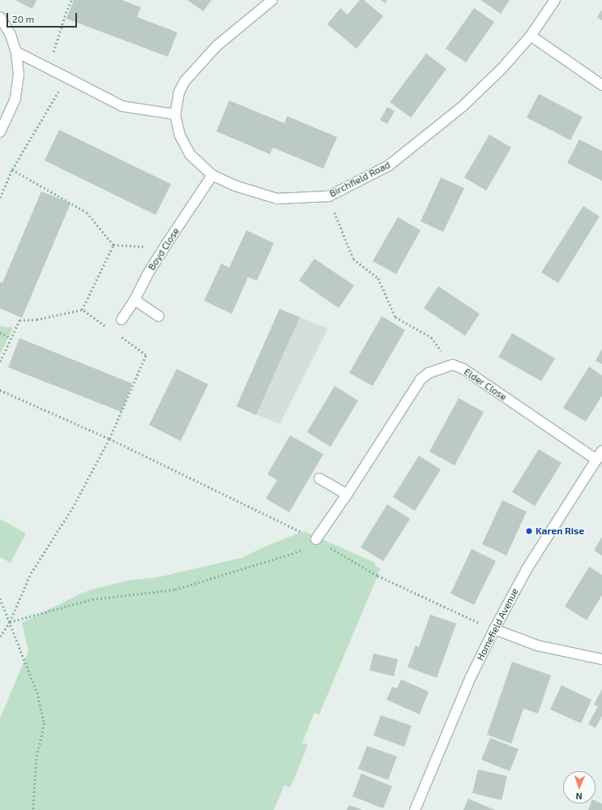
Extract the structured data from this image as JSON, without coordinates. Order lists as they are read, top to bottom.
{
  "streets": {
    "street": [
      "Birchfield Road",
      "Boyd Close",
      "Elder Close",
      "Homefield Avenue"
    ]
  },
  "crossings": [
    ["Birchfield Road", "Boyd Close"],
    ["Elder Close", "Homefield Avenue"]
  ],
  "places": ["Karen Rise"],
  "scale_bar": "20 m",
  "north": "bottom"
}
